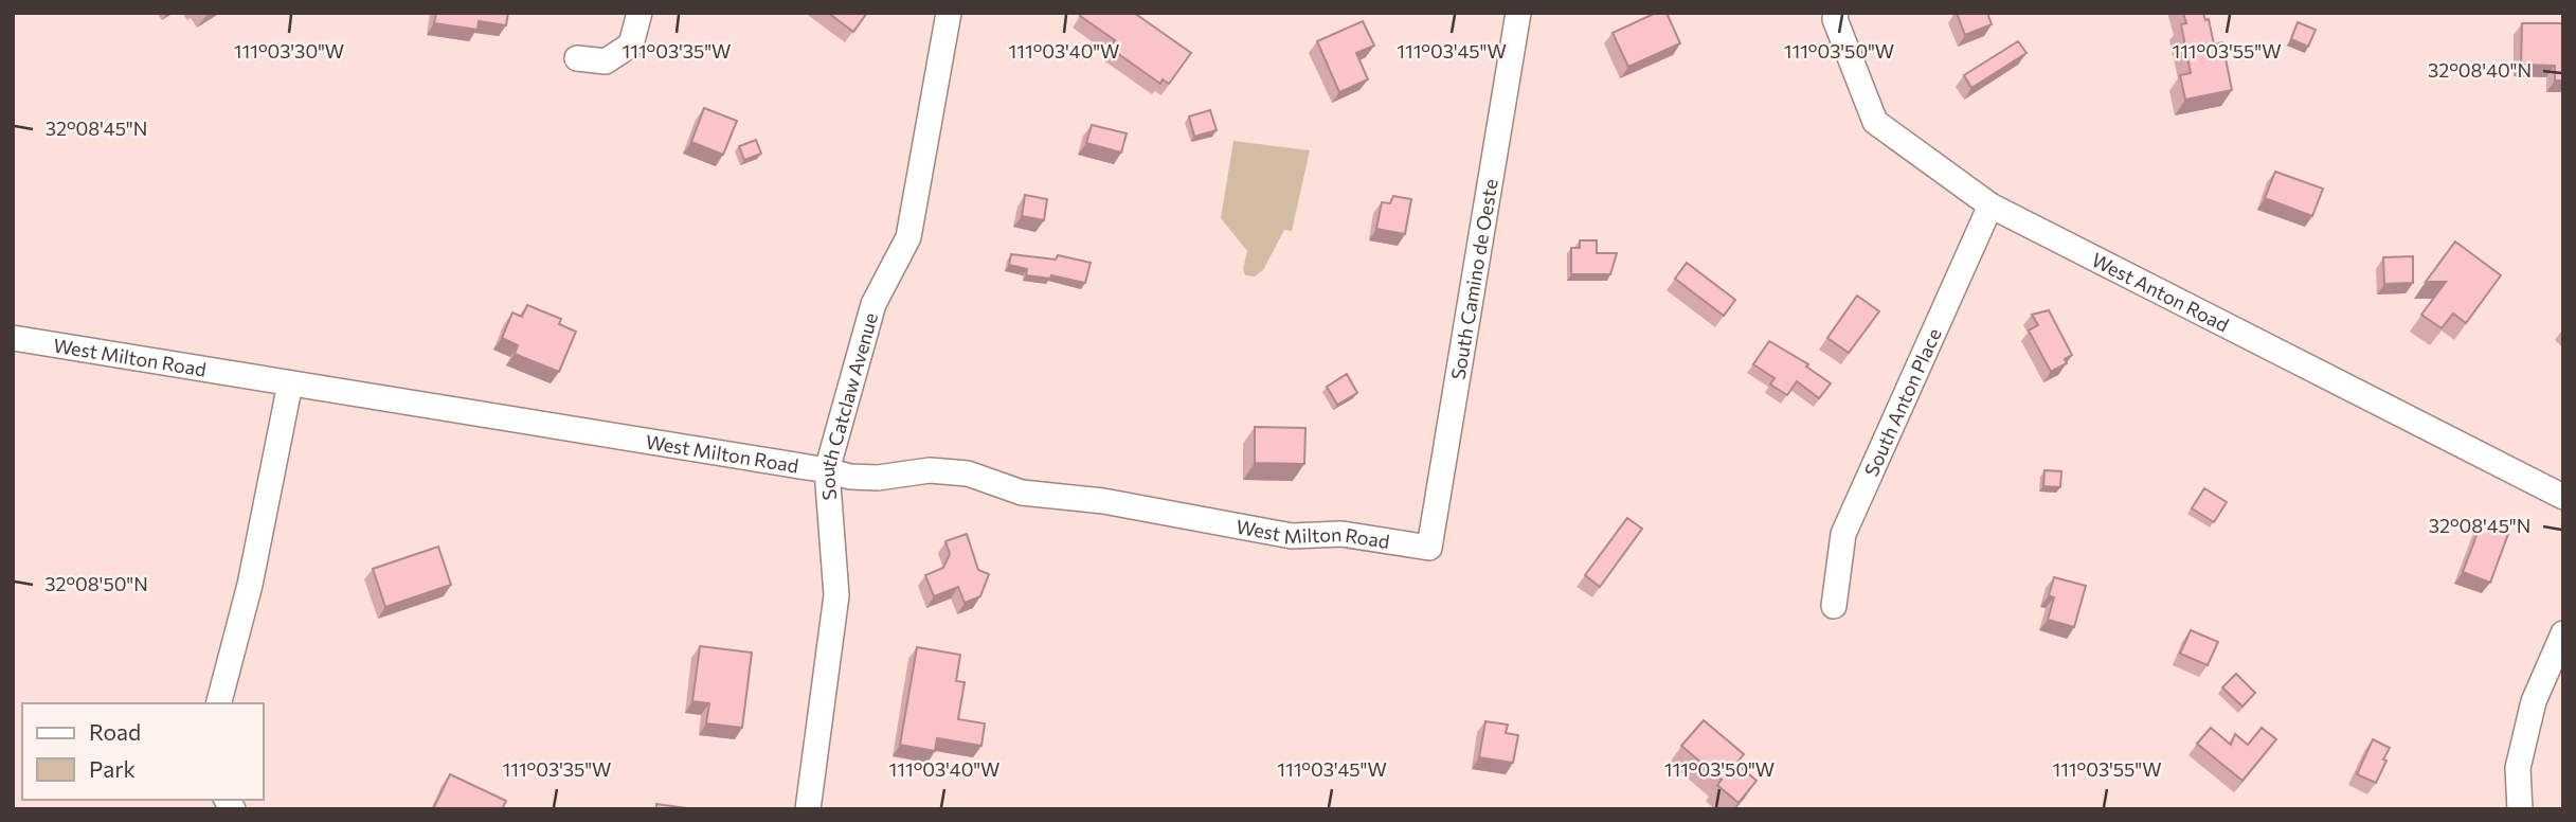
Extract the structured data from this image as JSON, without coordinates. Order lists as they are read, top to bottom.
{
  "streets": {
    "street": [
      "South Camino de Oeste",
      "West Anton Road",
      "West Milton Road",
      "South Anton Place",
      "South Catclaw Avenue"
    ]
  },
  "crossings": [
    ["South Camino de Oeste", "West Milton Road"],
    ["West Anton Road", "South Anton Place"],
    ["West Milton Road", "South Catclaw Avenue"]
  ],
  "legend": ["Road", "Park"],
  "coordinates": [
    "111°03'40\"W",
    "111°03'30\"W",
    "111°03'35\"W",
    "111°03'45\"W",
    "111°03'50\"W",
    "111°03'55\"W",
    "32°08'40\"N",
    "32°08'45\"N",
    "32°08'50\"N"
  ]
}
